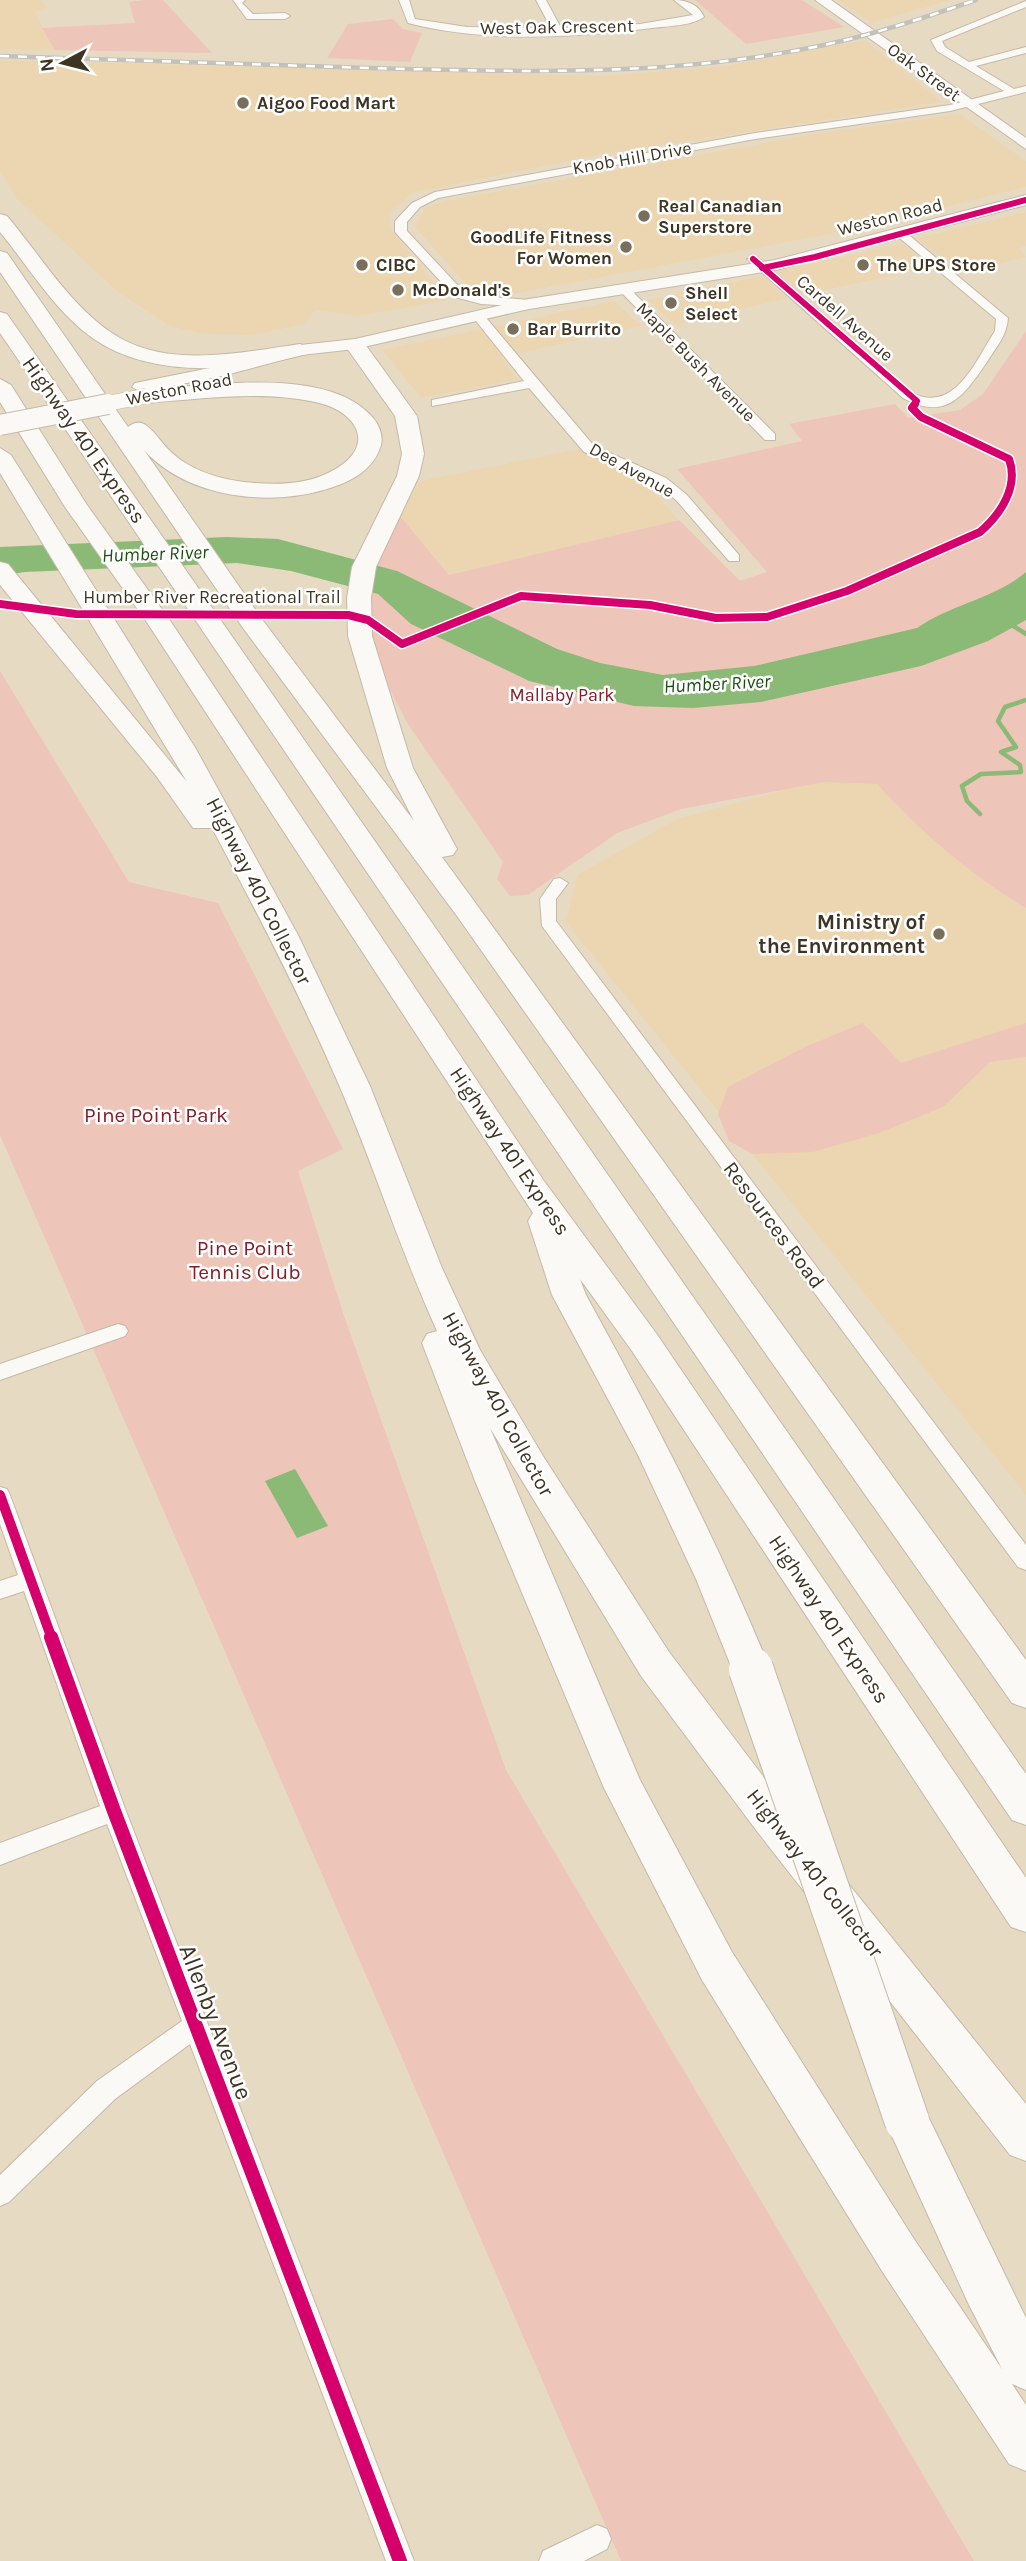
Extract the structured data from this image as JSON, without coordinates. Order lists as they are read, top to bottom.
{
  "streets": {
    "highway": ["Highway 401 Express", "Highway 401 Collector"],
    "main road": ["Oak Street", "Weston Road"],
    "street": [
      "West Oak Crescent",
      "Knob Hill Drive",
      "Cardell Avenue",
      "Maple Bush Avenue",
      "Dee Avenue",
      "Resources Road",
      "Allenby Avenue"
    ],
    "cycle path": ["Humber River Recreational Trail"]
  },
  "crossings": [
    ["Oak Street", "Knob Hill Drive"],
    ["Weston Road", "Cardell Avenue"],
    ["Weston Road", "Maple Bush Avenue"],
    ["Weston Road", "Dee Avenue"]
  ],
  "water": ["Humber River"],
  "parks": ["Mallaby Park", "Pine Point Park", "Pine Point Tennis Club"],
  "places": [
    "Aigoo Food Mart",
    "Real Canadian Superstore",
    "GoodLife Fitness For Women",
    "CIBC",
    "The UPS Store",
    "McDonald's",
    "Shell Select",
    "Bar Burrito",
    "Ministry of the Environment"
  ],
  "north": "left"
}
